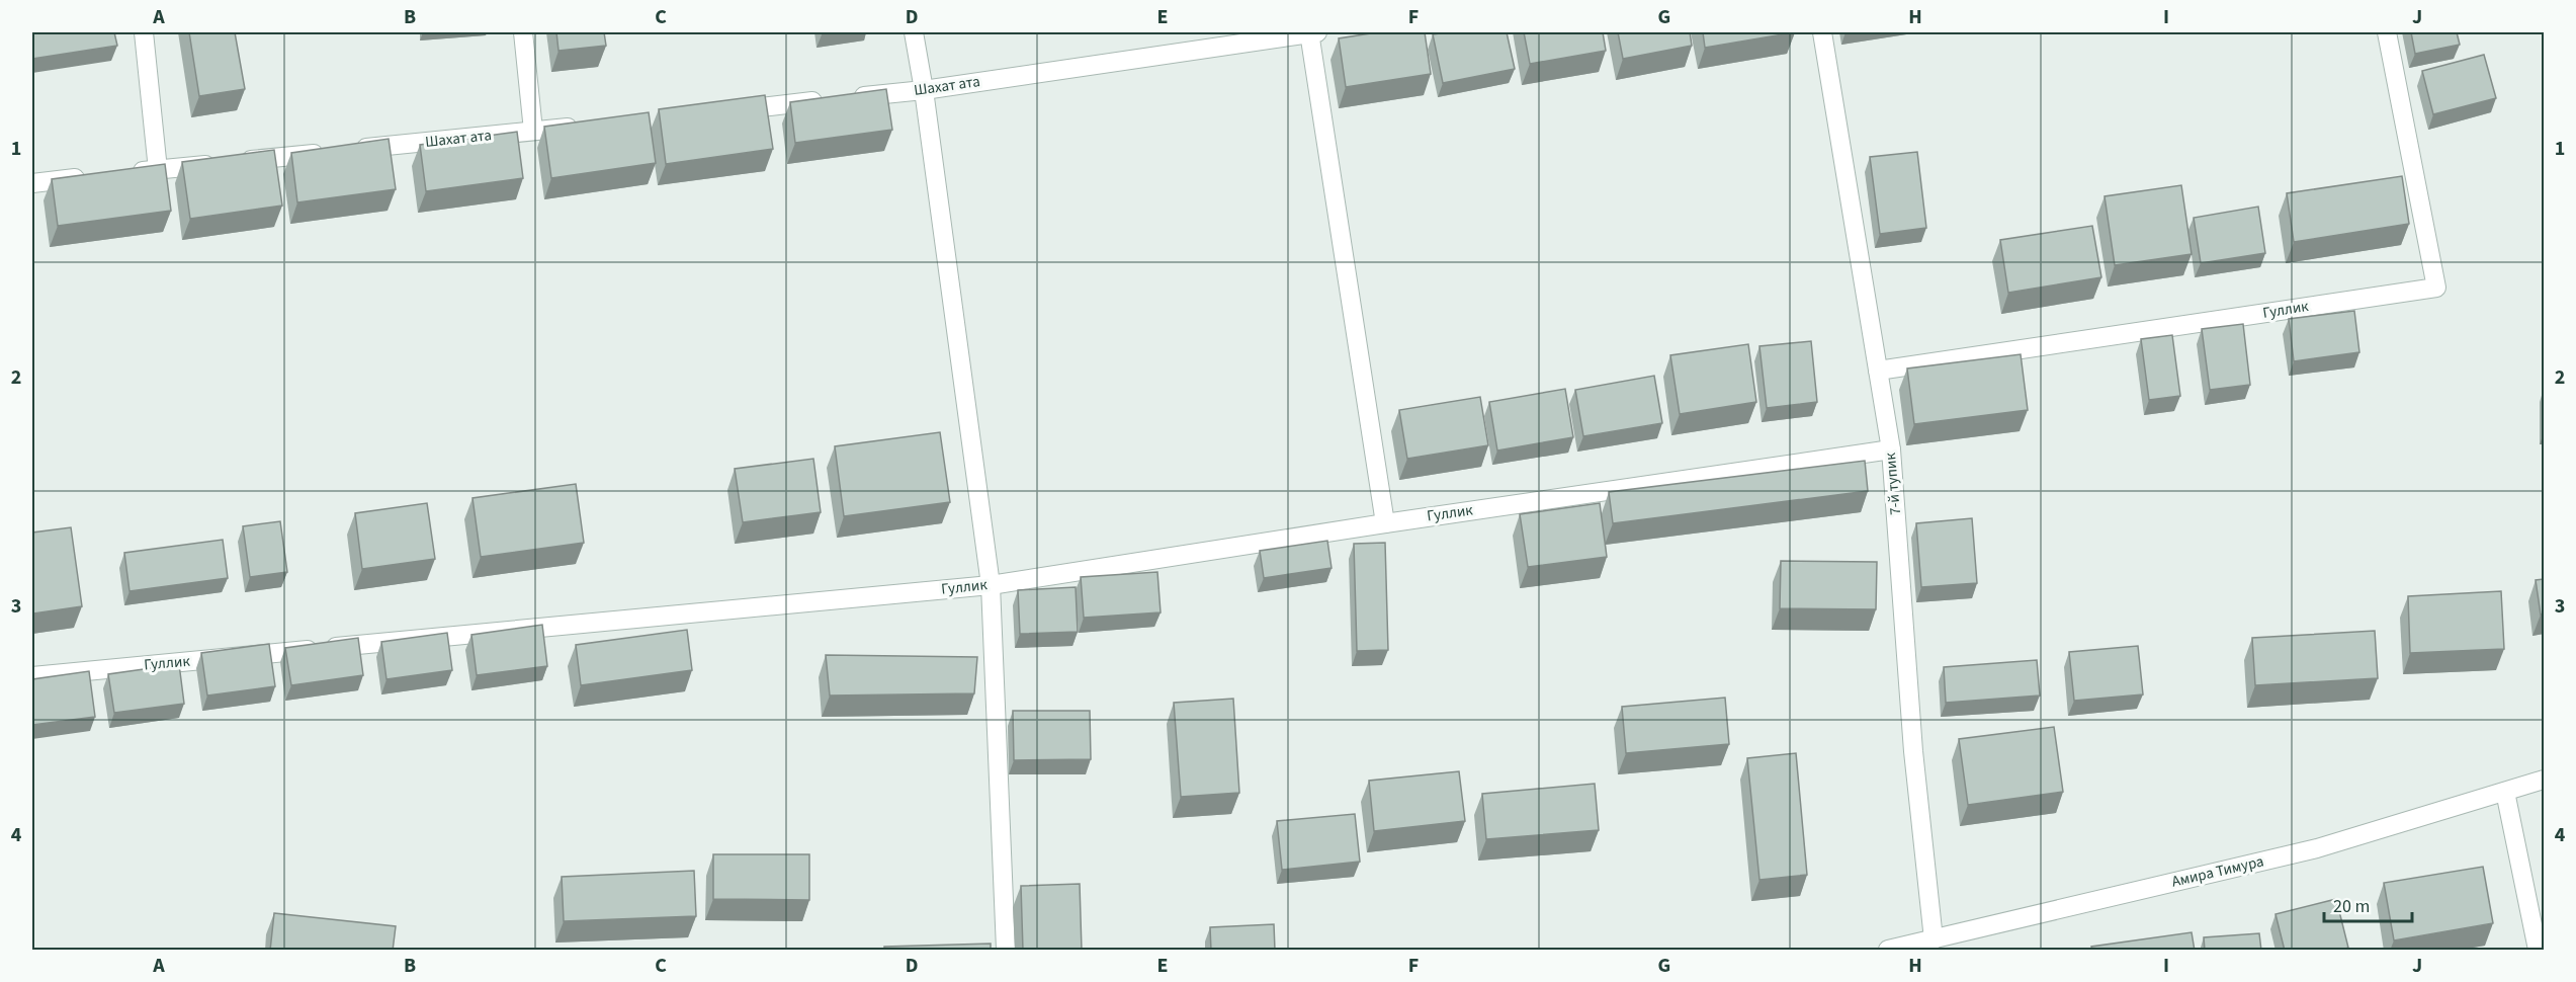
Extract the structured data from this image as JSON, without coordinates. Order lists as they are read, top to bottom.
{
  "streets": {
    "street": [
      "Шахат ата",
      "Гуллик",
      "7-й тупик",
      "Амира Тимура"
    ]
  },
  "crossings": [
    ["Гуллик", "7-й тупик"],
    ["7-й тупик", "Амира Тимура"]
  ],
  "scale_bar": "20 m",
  "grid": {
    "columns": [
      "A",
      "B",
      "C",
      "D",
      "E",
      "F",
      "G",
      "H",
      "I",
      "J"
    ],
    "rows": [
      "1",
      "2",
      "3",
      "4"
    ]
  }
}
